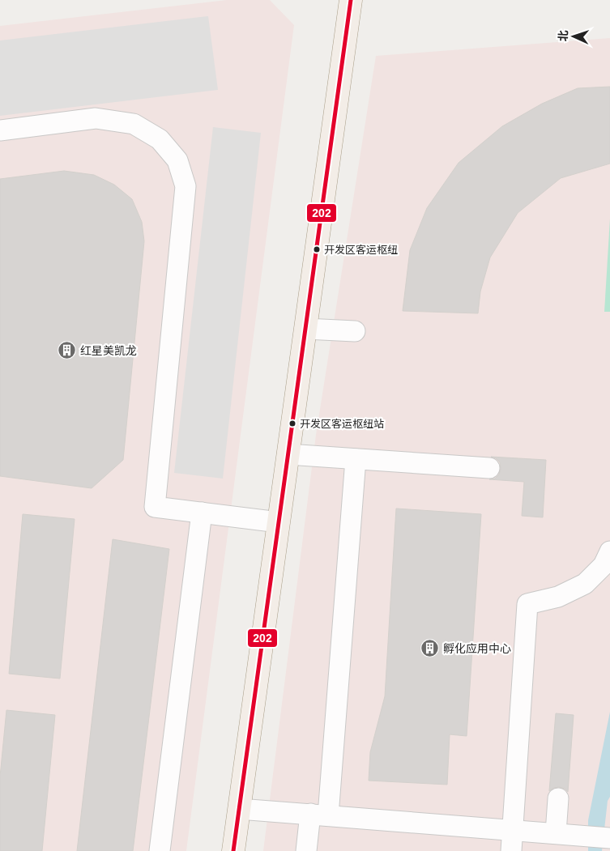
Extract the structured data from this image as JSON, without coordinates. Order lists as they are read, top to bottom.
{
  "places": {
    "other": ["开发区客运枢纽", "开发区客运枢纽站"],
    "building": ["红星美凯龙", "孵化应用中心"]
  },
  "lines": ["transit line 202"],
  "north": "left"
}
